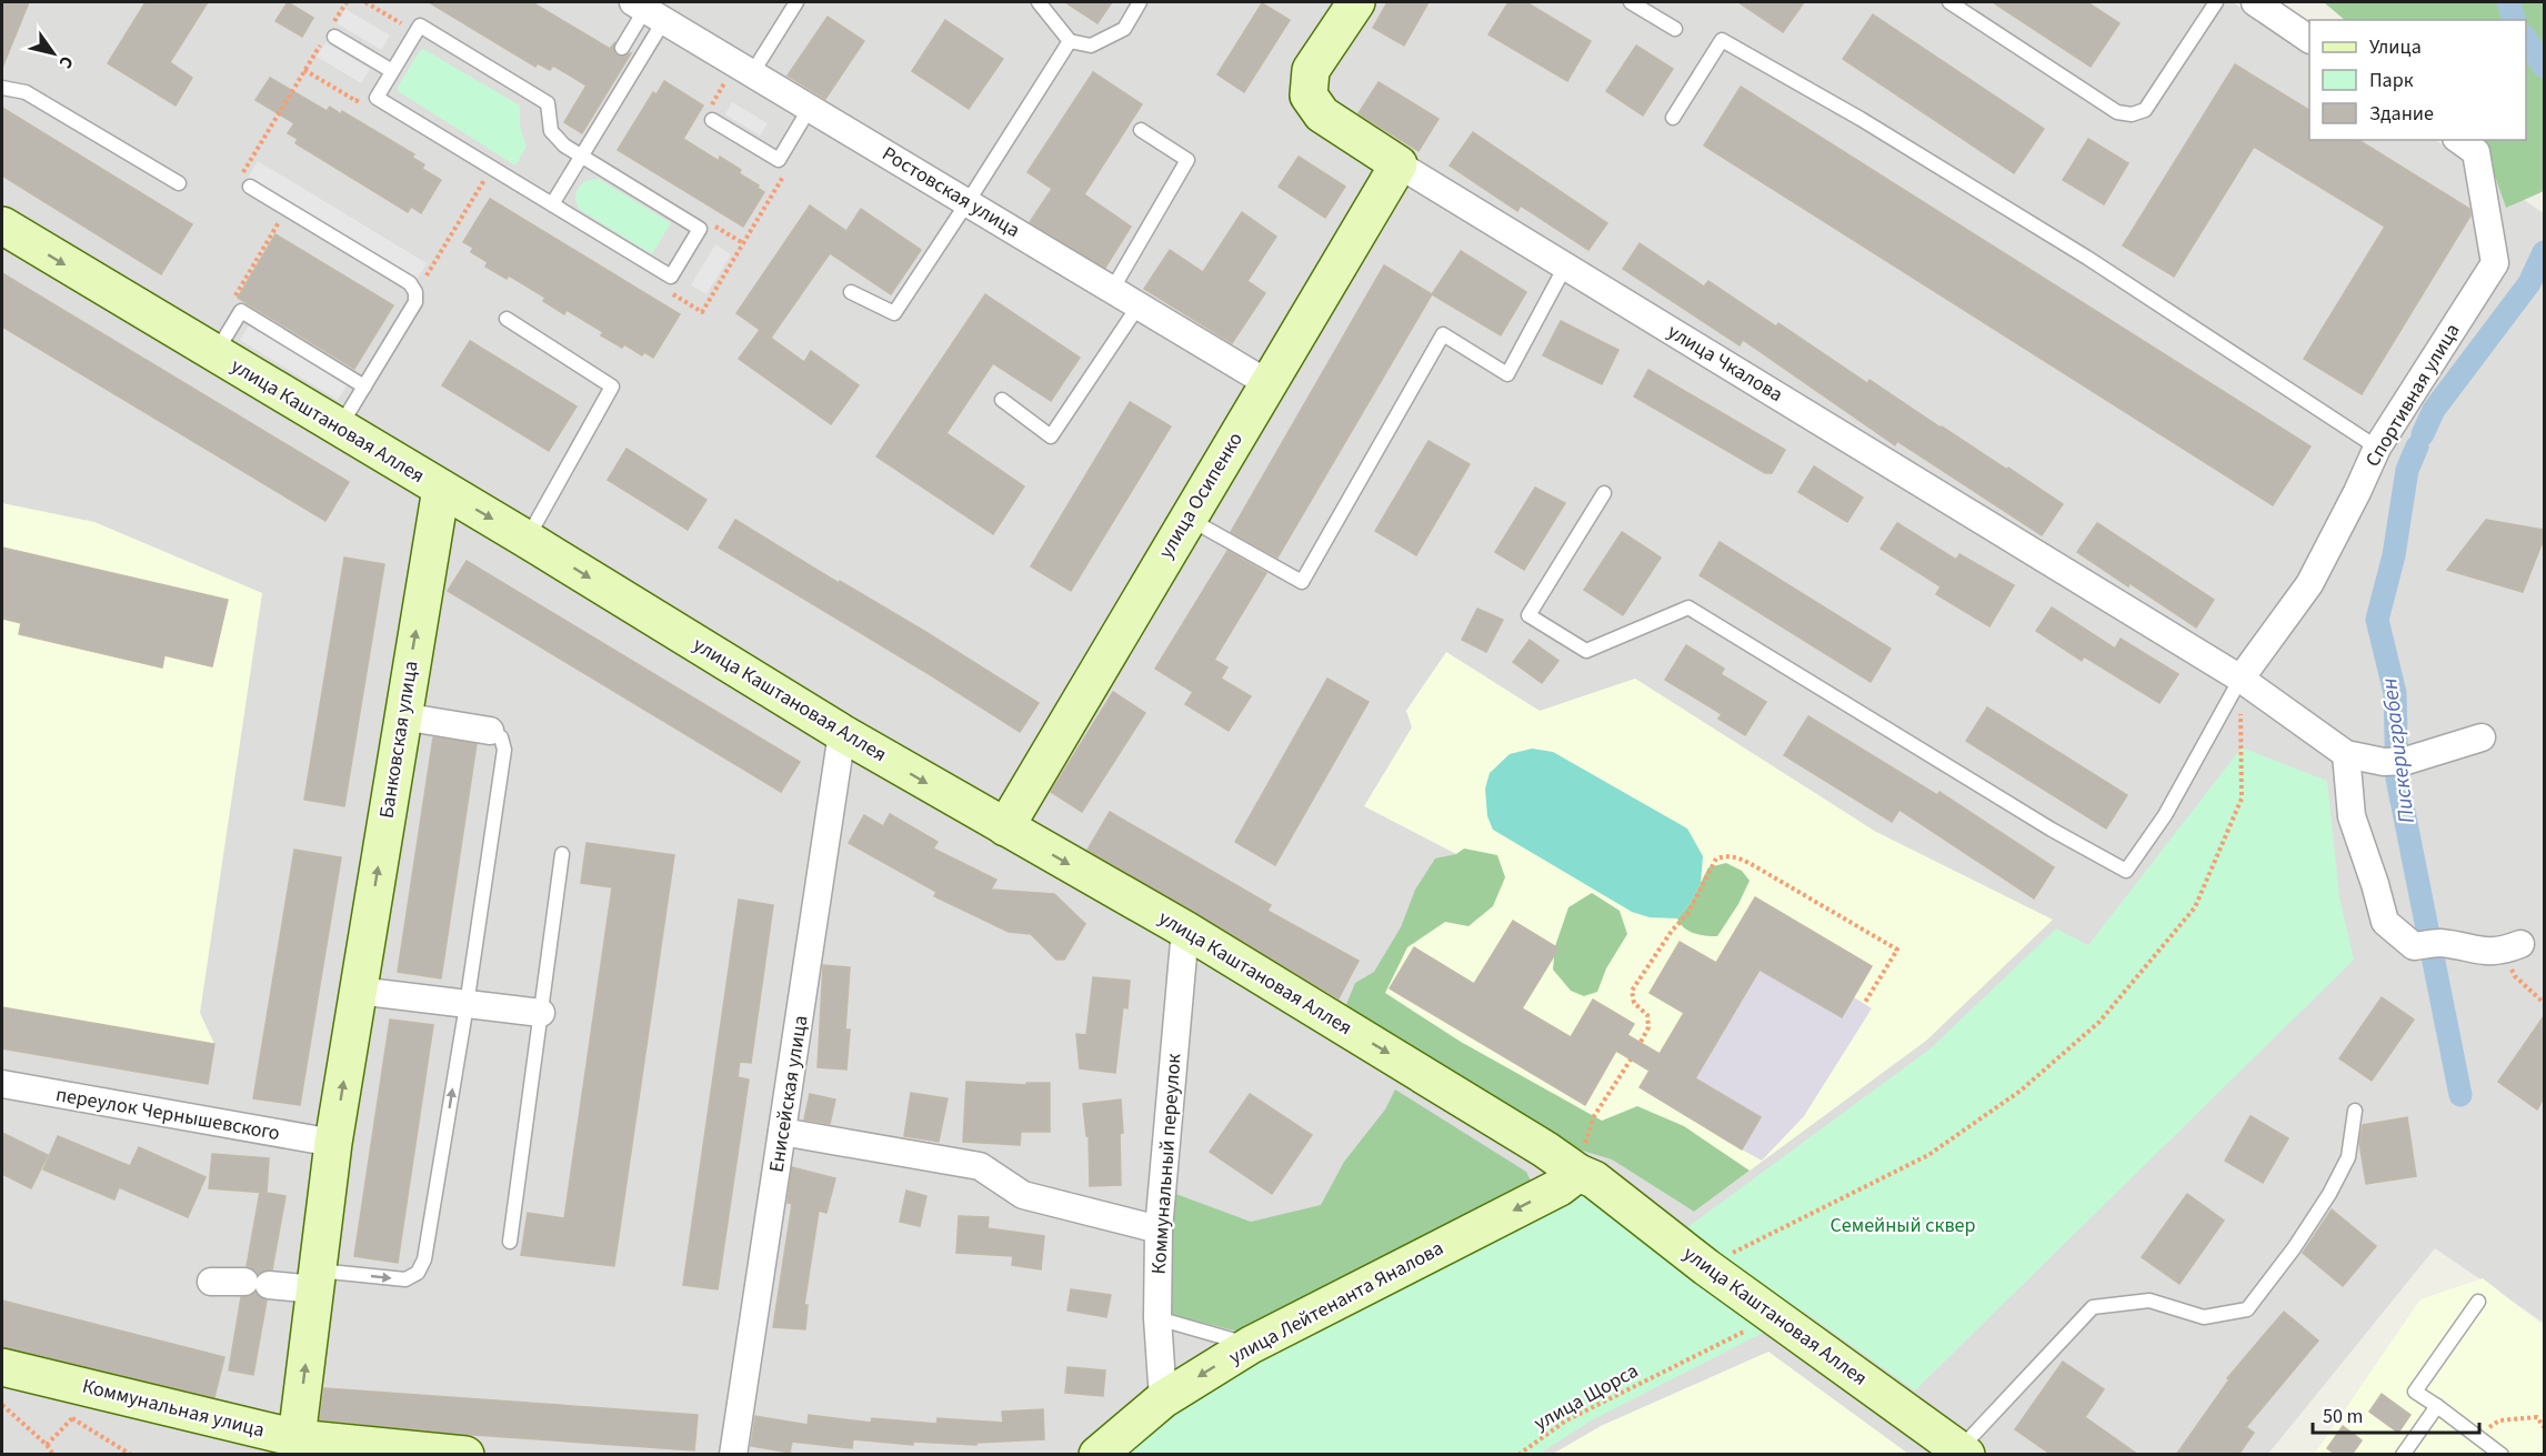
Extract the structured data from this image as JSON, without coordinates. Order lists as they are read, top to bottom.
{
  "streets": {
    "street": [
      "Ростовская улица",
      "улица Чкалова",
      "Спортивная улица",
      "улица Каштановая Аллея",
      "улица Осипенко",
      "Банковская улица",
      "Енисейская улица",
      "переулок Чернышевского",
      "Коммунальный переулок",
      "улица Лейтенанта Яналова",
      "Коммунальная улица"
    ],
    "path": ["улица Щорса"]
  },
  "crossings": [
    ["Ростовская улица", "улица Осипенко"],
    ["улица Чкалова", "Спортивная улица"],
    ["улица Чкалова", "улица Осипенко"],
    ["улица Каштановая Аллея", "улица Осипенко"],
    ["улица Каштановая Аллея", "Банковская улица"],
    ["улица Каштановая Аллея", "Енисейская улица"],
    ["улица Каштановая Аллея", "Коммунальный переулок"],
    ["улица Каштановая Аллея", "улица Лейтенанта Яналова"],
    ["Банковская улица", "переулок Чернышевского"],
    ["Банковская улица", "Коммунальная улица"],
    ["Коммунальный переулок", "улица Лейтенанта Яналова"]
  ],
  "one_way": ["улица Каштановая Аллея", "Банковская улица", "улица Лейтенанта Яналова"],
  "water": ["Пискериграбен"],
  "parks": ["Семейный сквер"],
  "legend": ["Улица", "Парк", "Здание"],
  "scale_bar": "50 m",
  "north": "bottom right"
}
